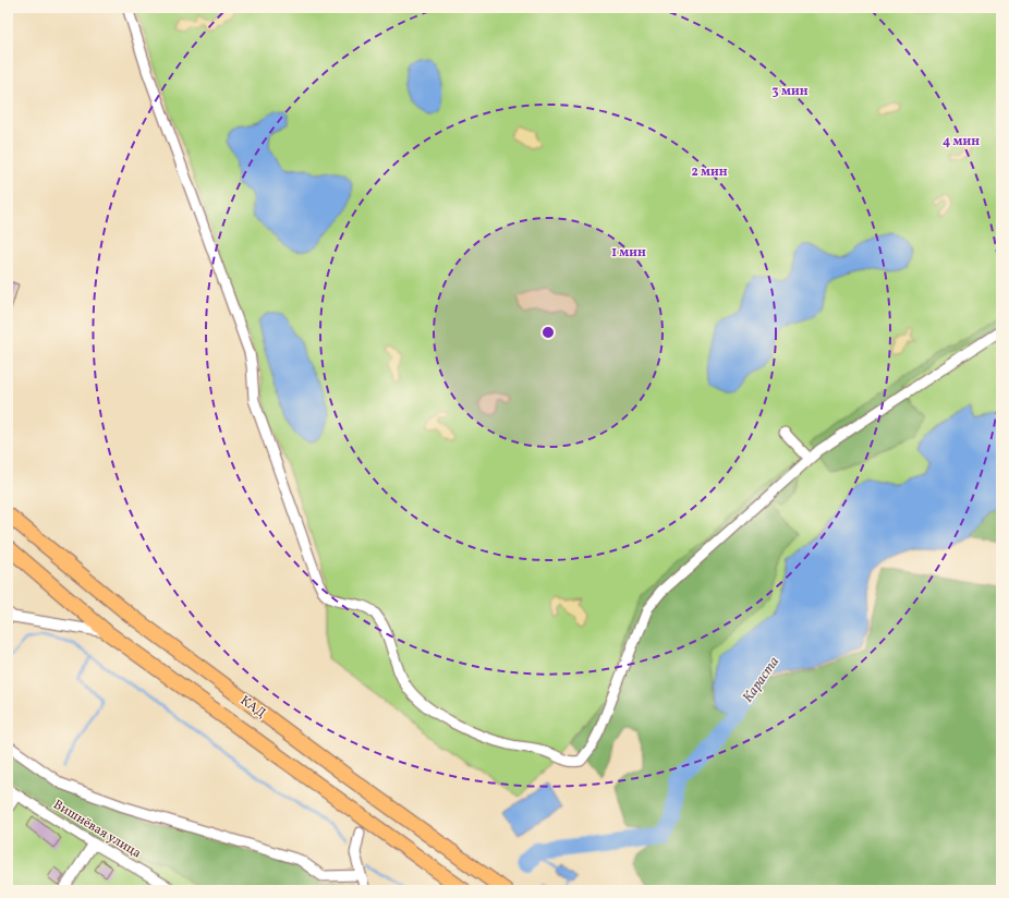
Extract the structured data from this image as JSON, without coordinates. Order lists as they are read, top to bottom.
{
  "streets": {
    "highway": ["КАД"],
    "street": ["Вишнёвая улица"]
  },
  "water": ["Караста"],
  "rings": [
    "3 мин",
    "4 мин",
    "2 мин",
    "1 мин"
  ]
}
